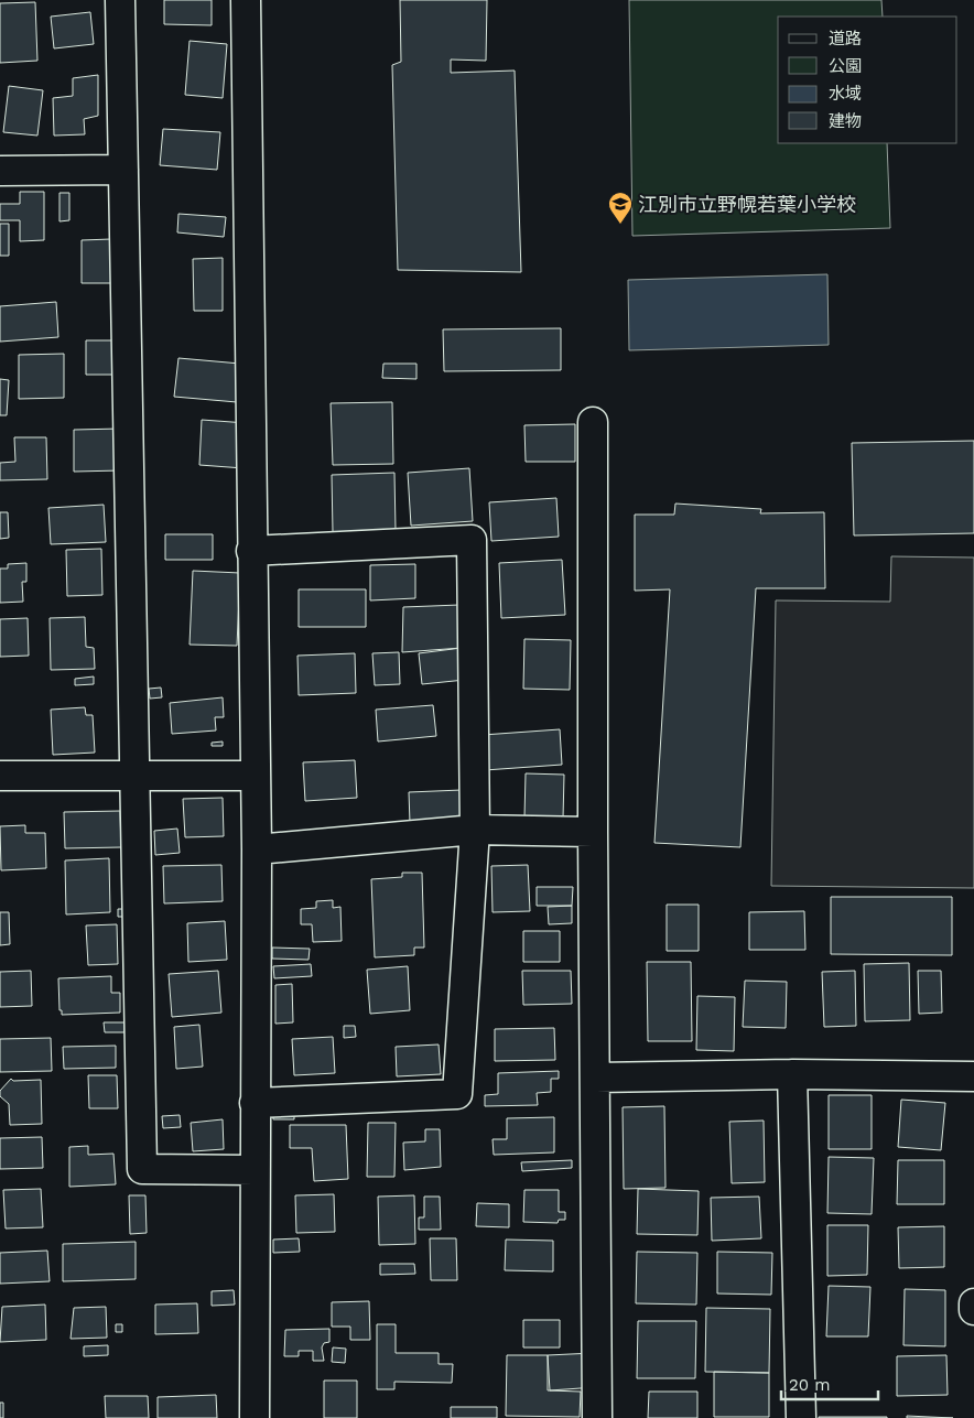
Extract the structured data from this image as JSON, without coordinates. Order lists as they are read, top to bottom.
{
  "places": {
    "school or university": ["江別市立野幌若葉小学校"]
  },
  "legend": [
    "道路",
    "公園",
    "水域",
    "建物"
  ],
  "scale_bar": "20 m"
}
